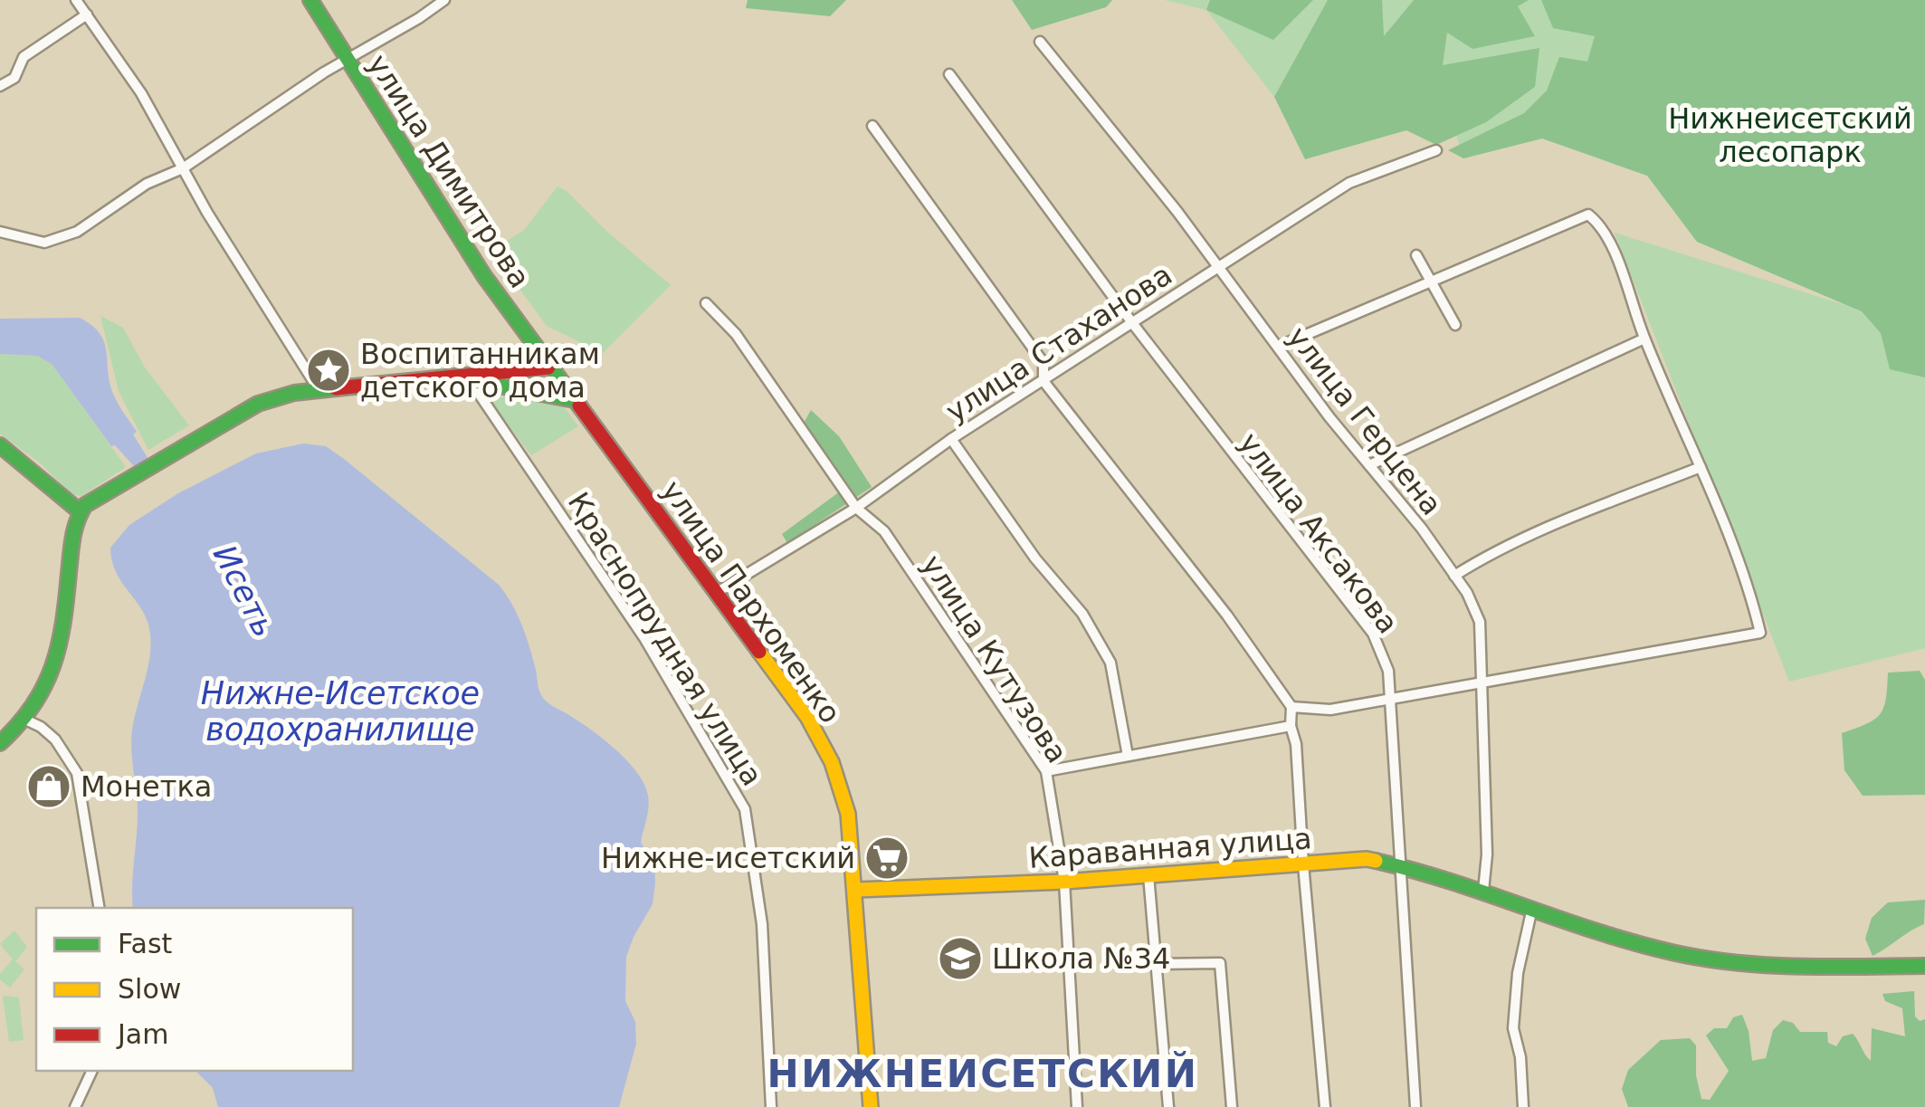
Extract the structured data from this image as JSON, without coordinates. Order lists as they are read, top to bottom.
{
  "streets": {
    "main road": ["улица Димитрова", "улица Пархоменко", "Караванная улица"],
    "street": [
      "улица Стаханова",
      "улица Герцена",
      "улица Аксакова",
      "Краснопрудная улица",
      "улица Кутузова"
    ]
  },
  "crossings": [
    ["улица Димитрова", "улица Пархоменко"],
    ["улица Стаханова", "улица Герцена"],
    ["улица Стаханова", "улица Аксакова"],
    ["улица Стаханова", "улица Пархоменко"],
    ["улица Стаханова", "улица Кутузова"],
    ["улица Герцена", "Караванная улица"],
    ["улица Аксакова", "Караванная улица"],
    ["улица Пархоменко", "Караванная улица"],
    ["улица Кутузова", "Караванная улица"]
  ],
  "districts": ["НИЖНЕИСЕТСКИЙ"],
  "water": ["Исеть", "Нижне-Исетское водохранилище"],
  "parks": ["Нижнеисетский лесопарк"],
  "places": {
    "place": ["Воспитанникам детского дома"],
    "shop": ["Монетка"],
    "supermarket": ["Нижне-исетский"],
    "school or university": ["Школа №34"]
  },
  "legend": ["Fast", "Slow", "Jam"]
}
